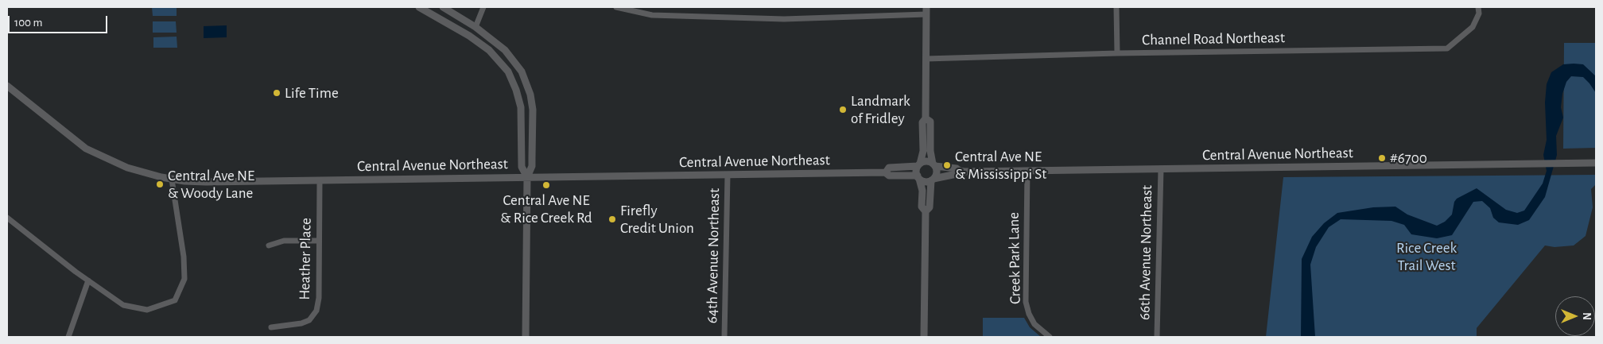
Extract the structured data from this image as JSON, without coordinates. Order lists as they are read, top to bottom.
{
  "streets": {
    "street": [
      "Channel Road Northeast",
      "Central Avenue Northeast",
      "66th Avenue Northeast",
      "64th Avenue Northeast",
      "Creek Park Lane",
      "Heather Place"
    ]
  },
  "crossings": [
    ["Central Avenue Northeast", "66th Avenue Northeast"],
    ["Central Avenue Northeast", "64th Avenue Northeast"],
    ["Central Avenue Northeast", "Creek Park Lane"],
    ["Central Avenue Northeast", "Heather Place"]
  ],
  "parks": ["Rice Creek Trail West"],
  "places": [
    "Life Time",
    "Landmark of Fridley",
    "#6700",
    "Central Ave NE & Mississippi St",
    "Central Ave NE & Woody Lane",
    "Central Ave NE & Rice Creek Rd",
    "Firefly Credit Union"
  ],
  "scale_bar": "100 m",
  "north": "right"
}
